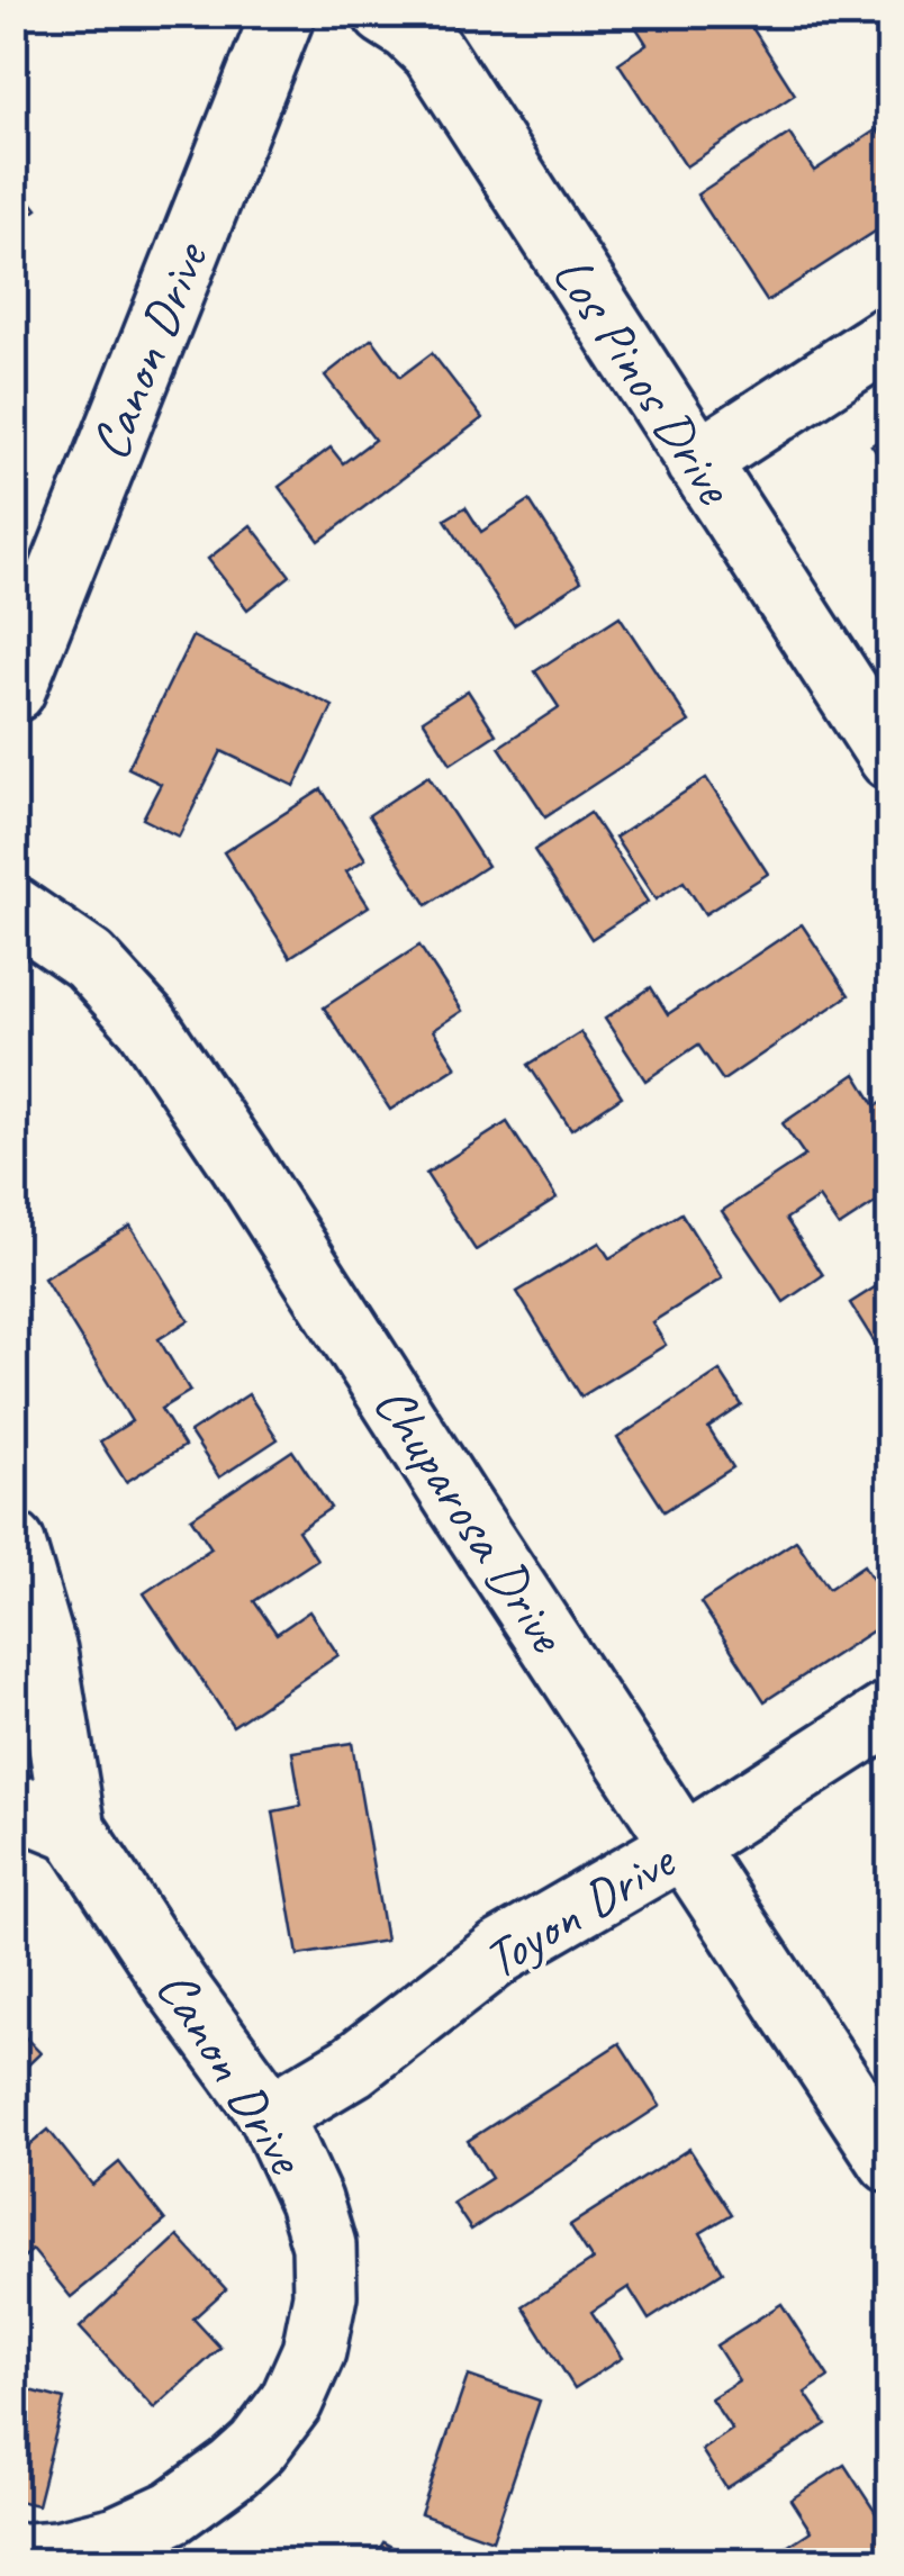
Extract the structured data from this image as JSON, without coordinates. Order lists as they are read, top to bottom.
{
  "streets": {
    "street": [
      "Canon Drive",
      "Los Pinos Drive",
      "Chuparosa Drive",
      "Toyon Drive"
    ]
  },
  "crossings": [
    ["Canon Drive", "Toyon Drive"],
    ["Chuparosa Drive", "Toyon Drive"]
  ]
}
